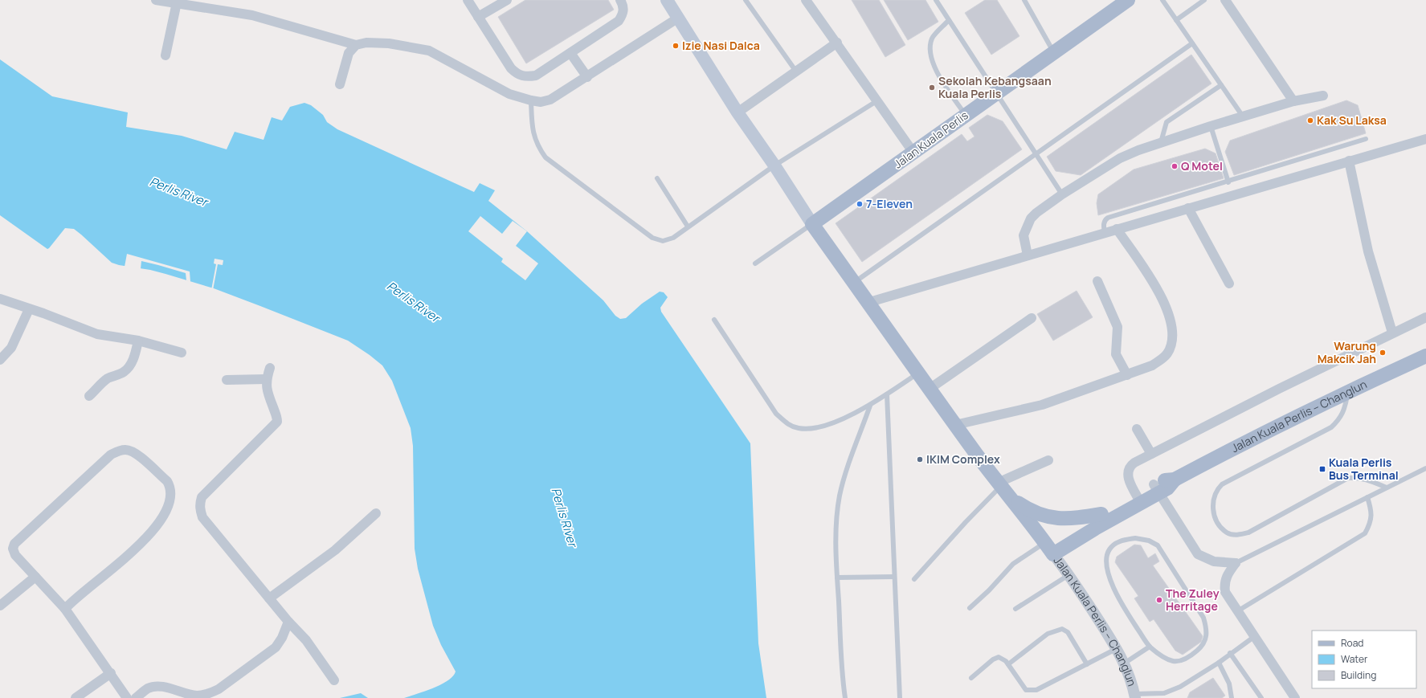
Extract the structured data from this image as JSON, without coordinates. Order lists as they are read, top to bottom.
{
  "streets": {
    "main road": ["Jalan Kuala Perlis", "Jalan Kuala Perlis – Changlun"]
  },
  "water": ["Perlis River"],
  "places": {
    "other": [
      "Izie Nasi Dalca",
      "Sekolah Kebangsaan Kuala Perlis",
      "Kak Su Laksa",
      "Q Motel",
      "7-Eleven",
      "Warung Makcik Jah",
      "IKIM Complex",
      "The Zuley Herritage"
    ],
    "transit": ["Kuala Perlis Bus Terminal"]
  },
  "legend": ["Road", "Water", "Building"]
}
